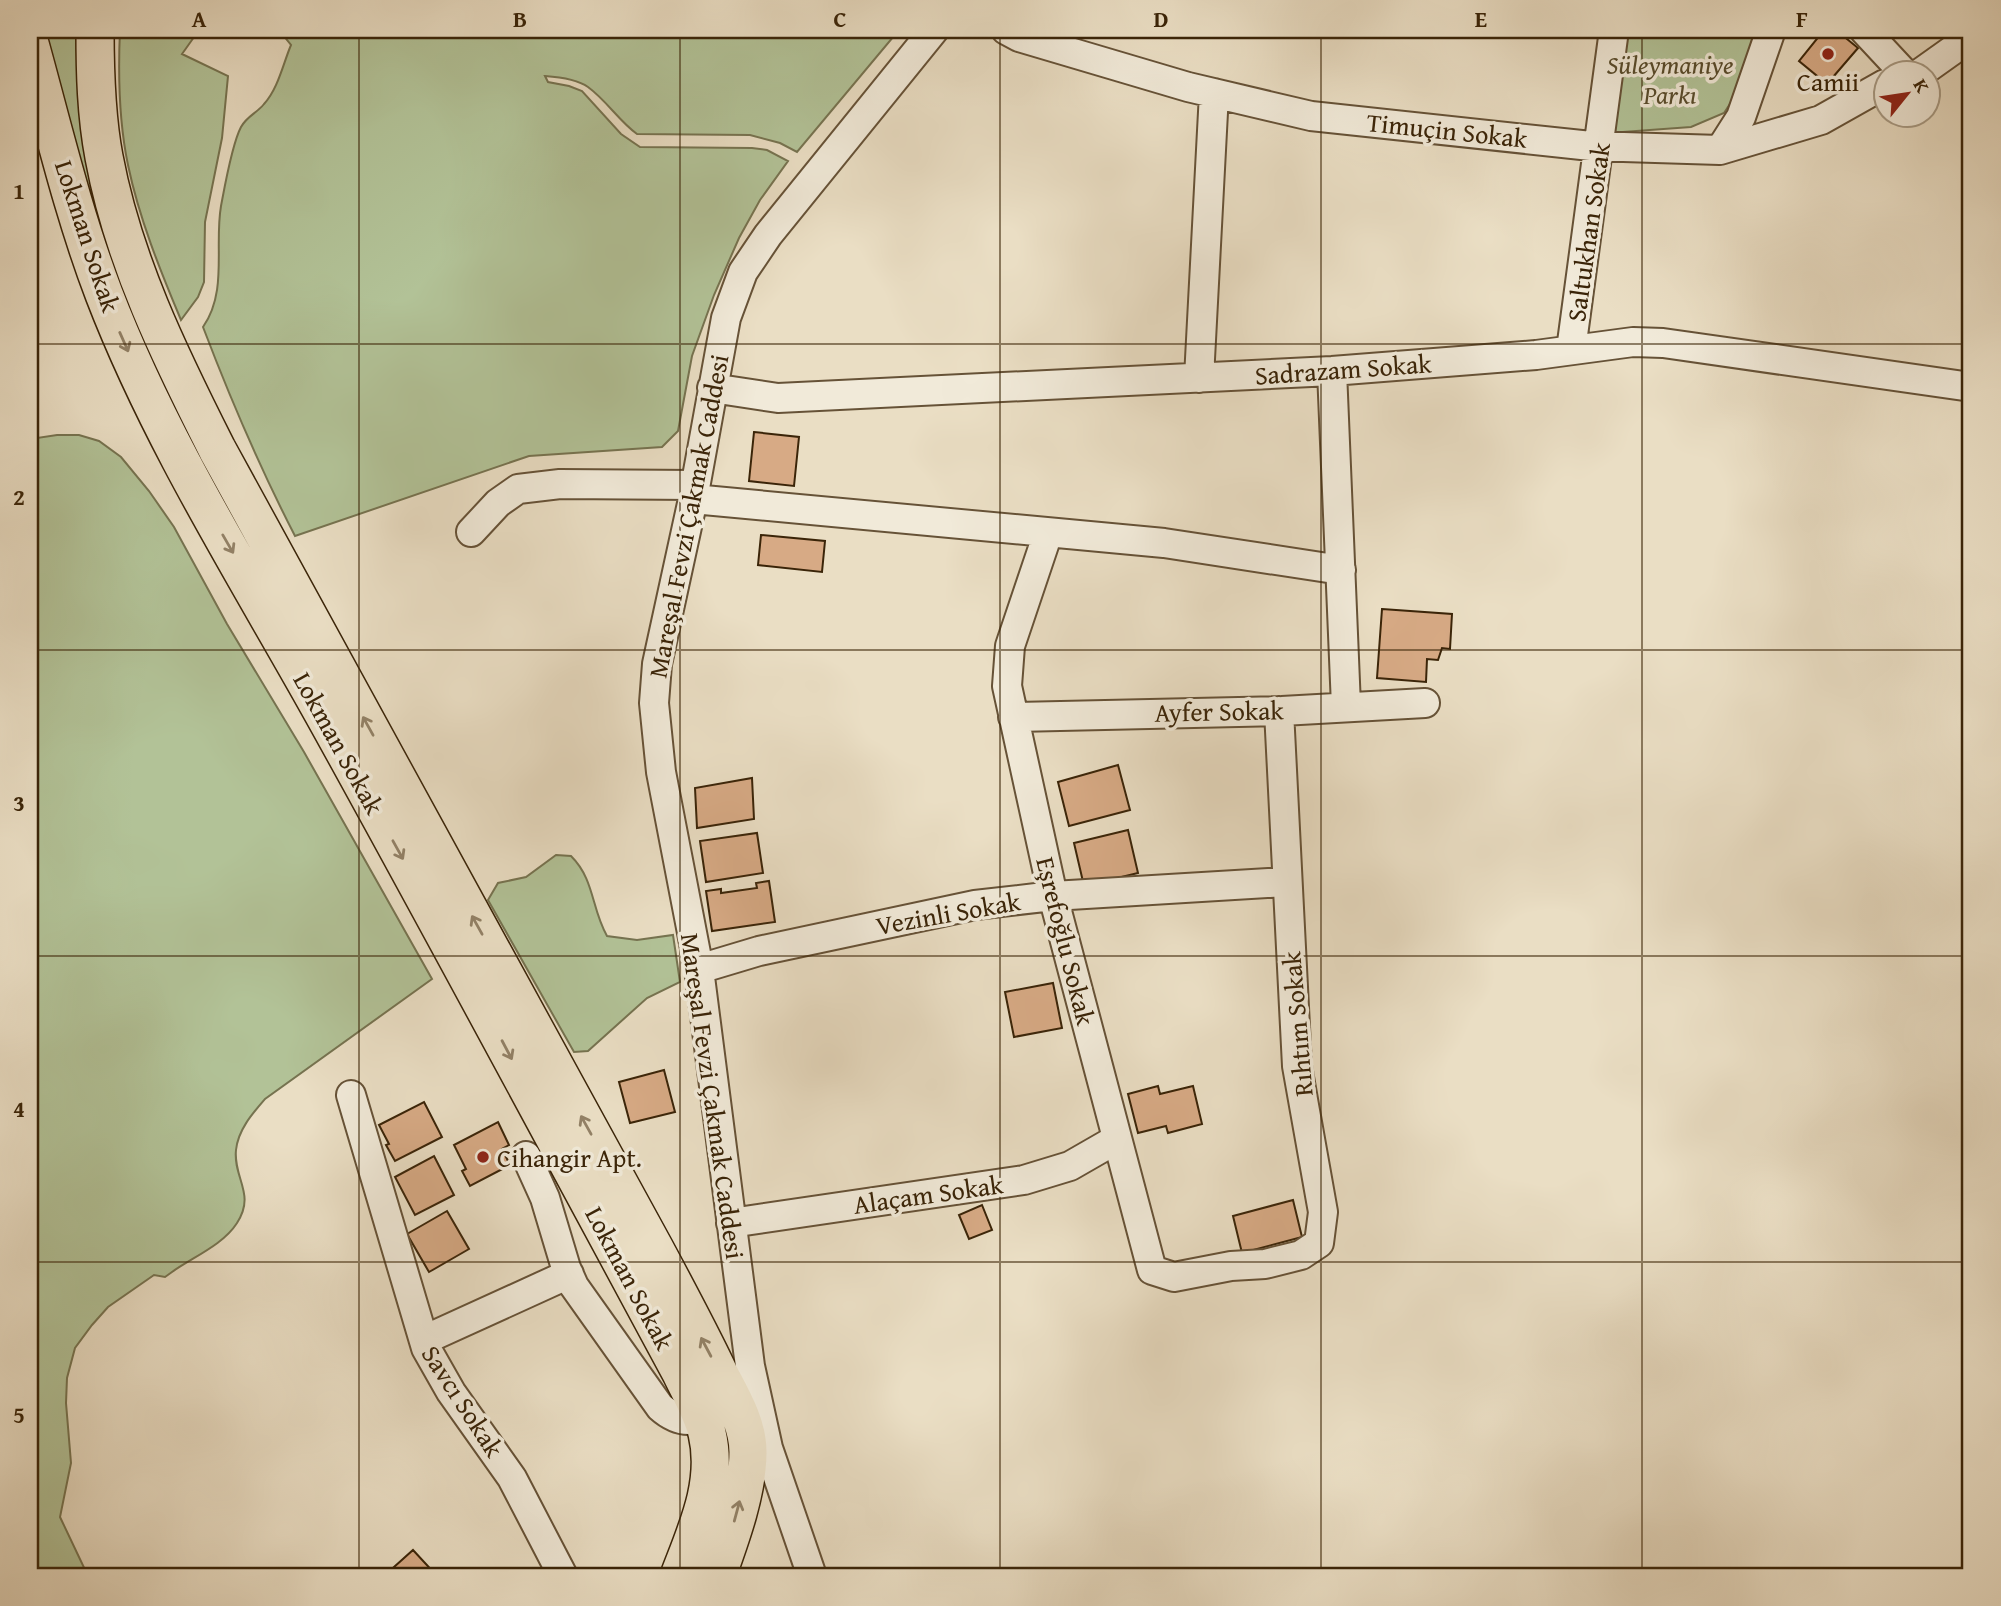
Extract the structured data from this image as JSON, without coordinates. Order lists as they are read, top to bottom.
{
  "streets": {
    "main road": ["Lokman Sokak", "Mareşal Fevzi Çakmak Caddesi"],
    "street": [
      "Timuçin Sokak",
      "Saltukhan Sokak",
      "Sadrazam Sokak",
      "Ayfer Sokak",
      "Vezinli Sokak",
      "Eşrefoğlu Sokak",
      "Rıhtım Sokak",
      "Alaçam Sokak",
      "Savcı Sokak"
    ]
  },
  "crossings": [
    ["Timuçin Sokak", "Saltukhan Sokak"],
    ["Saltukhan Sokak", "Sadrazam Sokak"],
    ["Lokman Sokak", "Mareşal Fevzi Çakmak Caddesi"],
    ["Sadrazam Sokak", "Mareşal Fevzi Çakmak Caddesi"],
    ["Mareşal Fevzi Çakmak Caddesi", "Vezinli Sokak"],
    ["Mareşal Fevzi Çakmak Caddesi", "Alaçam Sokak"],
    ["Ayfer Sokak", "Eşrefoğlu Sokak"],
    ["Ayfer Sokak", "Rıhtım Sokak"],
    ["Vezinli Sokak", "Eşrefoğlu Sokak"],
    ["Vezinli Sokak", "Rıhtım Sokak"],
    ["Eşrefoğlu Sokak", "Rıhtım Sokak"],
    ["Eşrefoğlu Sokak", "Alaçam Sokak"]
  ],
  "parks": ["Süleymaniye Parkı"],
  "places": ["Camii", "Cihangir Apt."],
  "north": "top right",
  "grid": {
    "columns": [
      "A",
      "B",
      "C",
      "D",
      "E",
      "F"
    ],
    "rows": [
      "1",
      "2",
      "3",
      "4",
      "5"
    ]
  }
}
